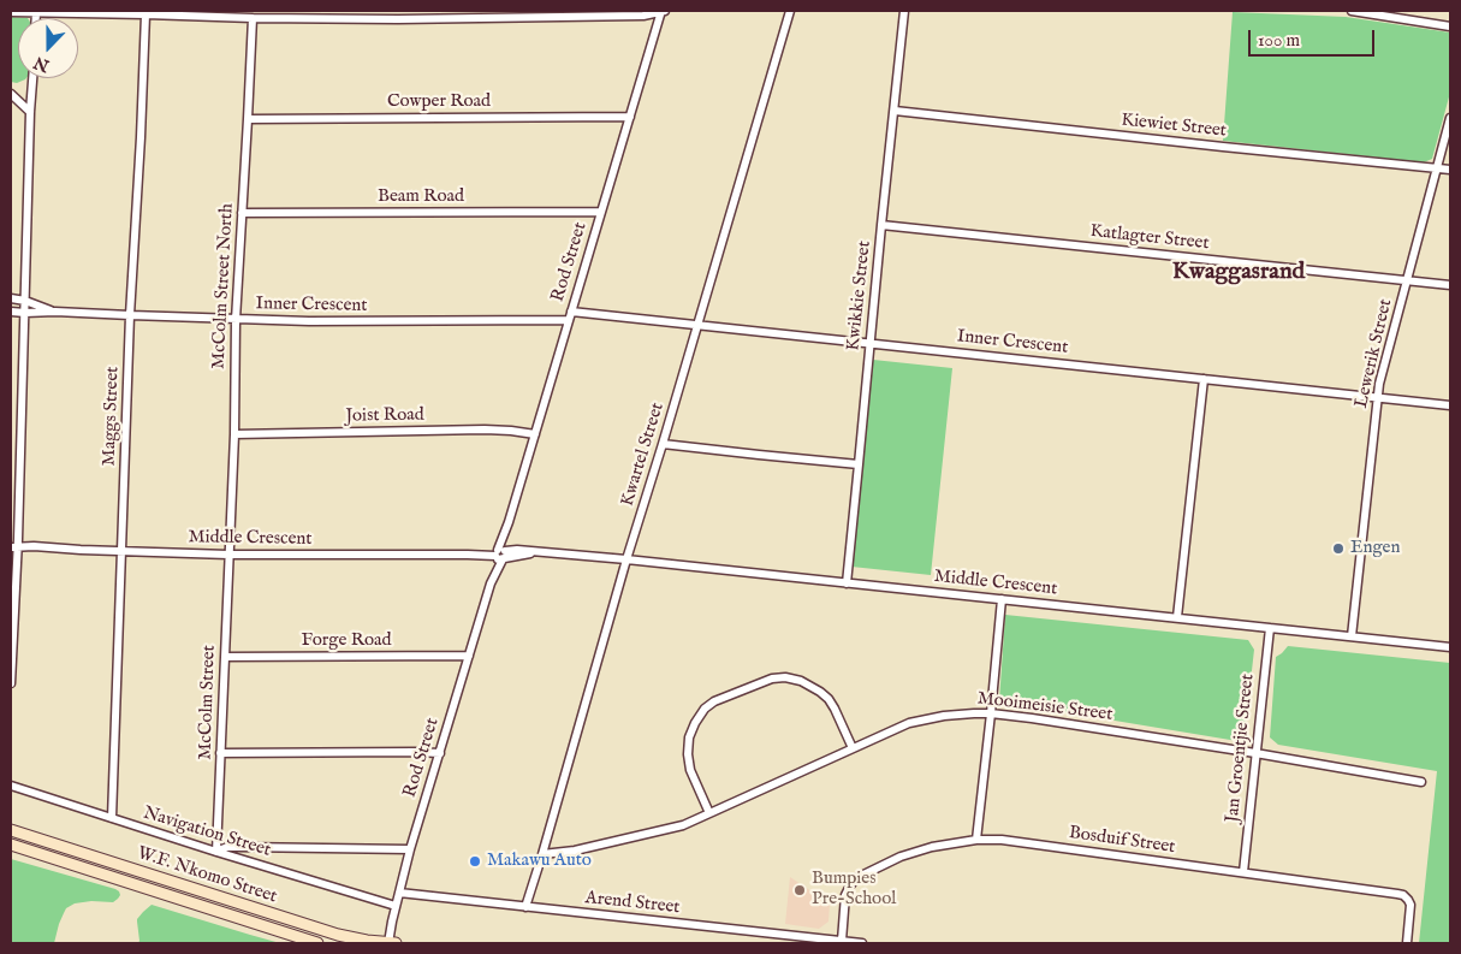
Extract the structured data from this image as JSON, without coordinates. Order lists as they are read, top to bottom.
{
  "streets": {
    "main road": ["W.F. Nkomo Street"],
    "street": [
      "Cowper Road",
      "Kiewiet Street",
      "Beam Road",
      "Katlagter Street",
      "Rod Street",
      "McColm Street North",
      "Kwikkie Street",
      "Inner Crescent",
      "Lewerik Street",
      "Maggs Street",
      "Joist Road",
      "Kwartel Street",
      "Middle Crescent",
      "Forge Road",
      "McColm Street",
      "Mooimeisie Street",
      "Jan Groentjie Street",
      "Navigation Street",
      "Bosduif Street",
      "Arend Street"
    ]
  },
  "crossings": [
    ["Cowper Road", "Rod Street"],
    ["Cowper Road", "McColm Street North"],
    ["Kiewiet Street", "Kwikkie Street"],
    ["Kiewiet Street", "Lewerik Street"],
    ["Beam Road", "Rod Street"],
    ["Beam Road", "McColm Street North"],
    ["Katlagter Street", "Kwikkie Street"],
    ["Katlagter Street", "Lewerik Street"],
    ["Rod Street", "Inner Crescent"],
    ["Rod Street", "Joist Road"],
    ["Rod Street", "Middle Crescent"],
    ["Rod Street", "Forge Road"],
    ["Rod Street", "Navigation Street"],
    ["Rod Street", "W.F. Nkomo Street"],
    ["Rod Street", "Arend Street"],
    ["McColm Street North", "Inner Crescent"],
    ["McColm Street North", "Joist Road"],
    ["McColm Street North", "Middle Crescent"],
    ["McColm Street North", "McColm Street"],
    ["Kwikkie Street", "Inner Crescent"],
    ["Kwikkie Street", "Middle Crescent"],
    ["Inner Crescent", "Lewerik Street"],
    ["Inner Crescent", "Maggs Street"],
    ["Inner Crescent", "Kwartel Street"],
    ["Lewerik Street", "Middle Crescent"],
    ["Maggs Street", "Middle Crescent"],
    ["Maggs Street", "Navigation Street"],
    ["Kwartel Street", "Middle Crescent"],
    ["Kwartel Street", "Mooimeisie Street"],
    ["Kwartel Street", "Arend Street"],
    ["Middle Crescent", "McColm Street"],
    ["Middle Crescent", "Jan Groentjie Street"],
    ["Forge Road", "McColm Street"],
    ["McColm Street", "Navigation Street"],
    ["Mooimeisie Street", "Jan Groentjie Street"],
    ["Jan Groentjie Street", "Bosduif Street"],
    ["Bosduif Street", "Arend Street"]
  ],
  "districts": ["Kwaggasrand"],
  "places": ["Engen", "Makawu Auto", "Bumpies Pre-School"],
  "scale_bar": "100 m",
  "north": "bottom"
}
